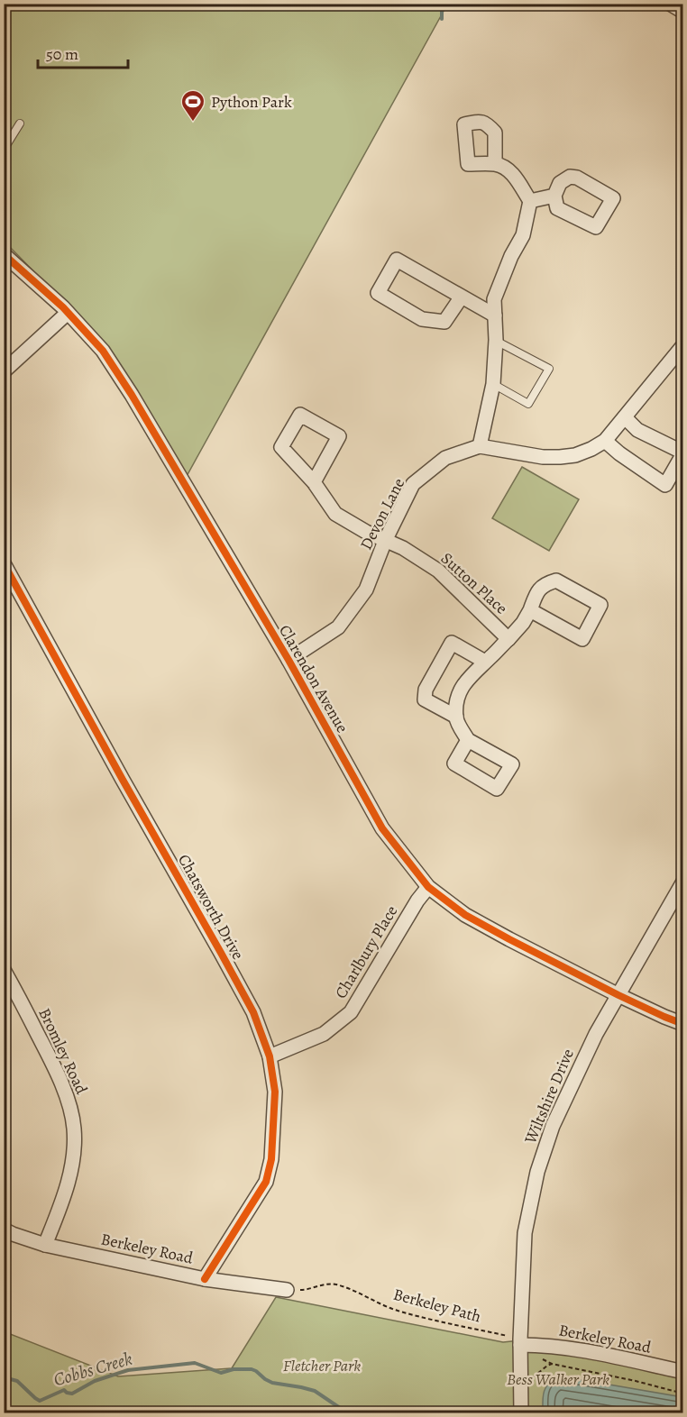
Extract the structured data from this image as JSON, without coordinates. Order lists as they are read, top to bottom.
{
  "streets": {
    "street": [
      "Devon Lane",
      "Sutton Place",
      "Clarendon Avenue",
      "Chatsworth Drive",
      "Charlbury Place",
      "Bromley Road",
      "Wiltshire Drive",
      "Berkeley Road"
    ],
    "path": ["Berkeley Path"]
  },
  "crossings": [
    ["Devon Lane", "Sutton Place"],
    ["Devon Lane", "Clarendon Avenue"],
    ["Clarendon Avenue", "Charlbury Place"],
    ["Clarendon Avenue", "Wiltshire Drive"],
    ["Chatsworth Drive", "Charlbury Place"],
    ["Chatsworth Drive", "Berkeley Road"],
    ["Bromley Road", "Berkeley Road"],
    ["Wiltshire Drive", "Berkeley Road"],
    ["Wiltshire Drive", "Berkeley Path"],
    ["Berkeley Road", "Berkeley Path"]
  ],
  "water": ["Cobbs Creek"],
  "parks": ["Fletcher Park", "Bess Walker Park"],
  "places": {
    "sports": ["Python Park"]
  },
  "scale_bar": "50 m"
}
